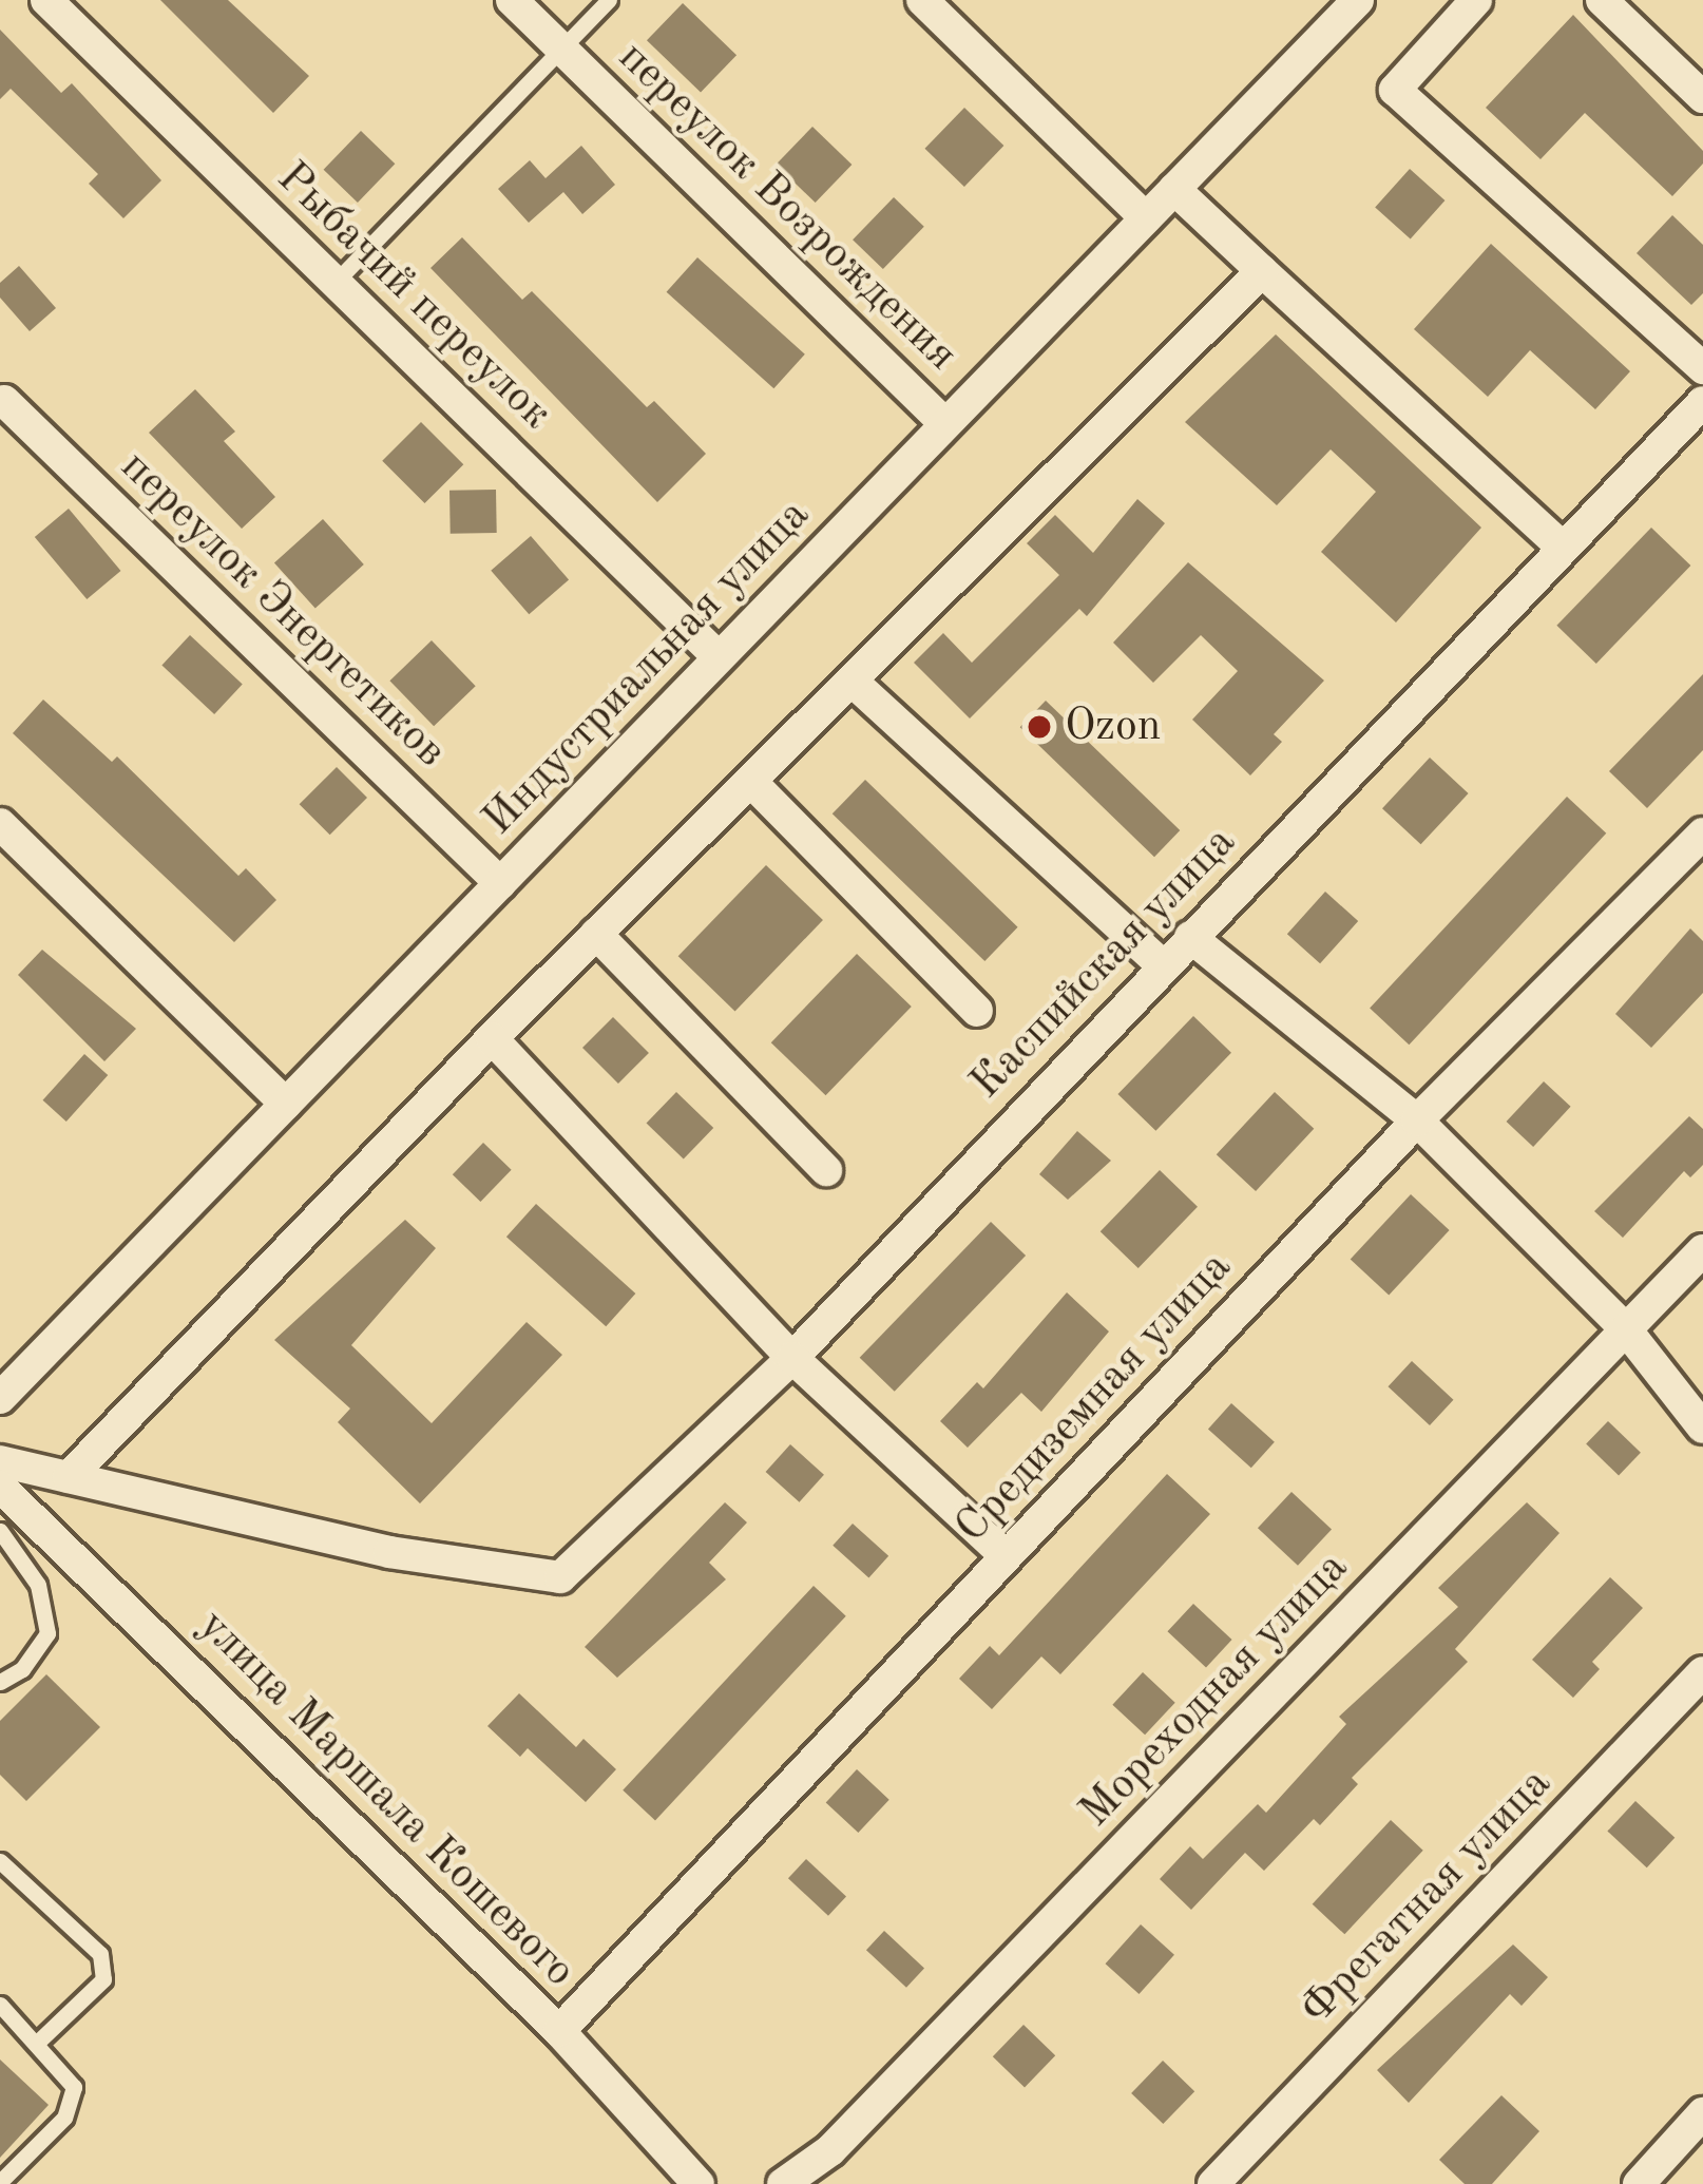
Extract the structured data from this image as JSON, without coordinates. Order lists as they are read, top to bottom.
{
  "streets": {
    "street": [
      "переулок Возрождения",
      "Рыбачий переулок",
      "переулок Энергетиков",
      "Индустриальная улица",
      "Каспийская улица",
      "Средиземная улица",
      "Мореходная улица",
      "улица Маршала Кошевого",
      "Фрегатная улица"
    ]
  },
  "crossings": [
    ["переулок Возрождения", "Индустриальная улица"],
    ["Рыбачий переулок", "Индустриальная улица"],
    ["переулок Энергетиков", "Индустриальная улица"],
    ["Средиземная улица", "улица Маршала Кошевого"]
  ],
  "places": ["Ozon"]
}
